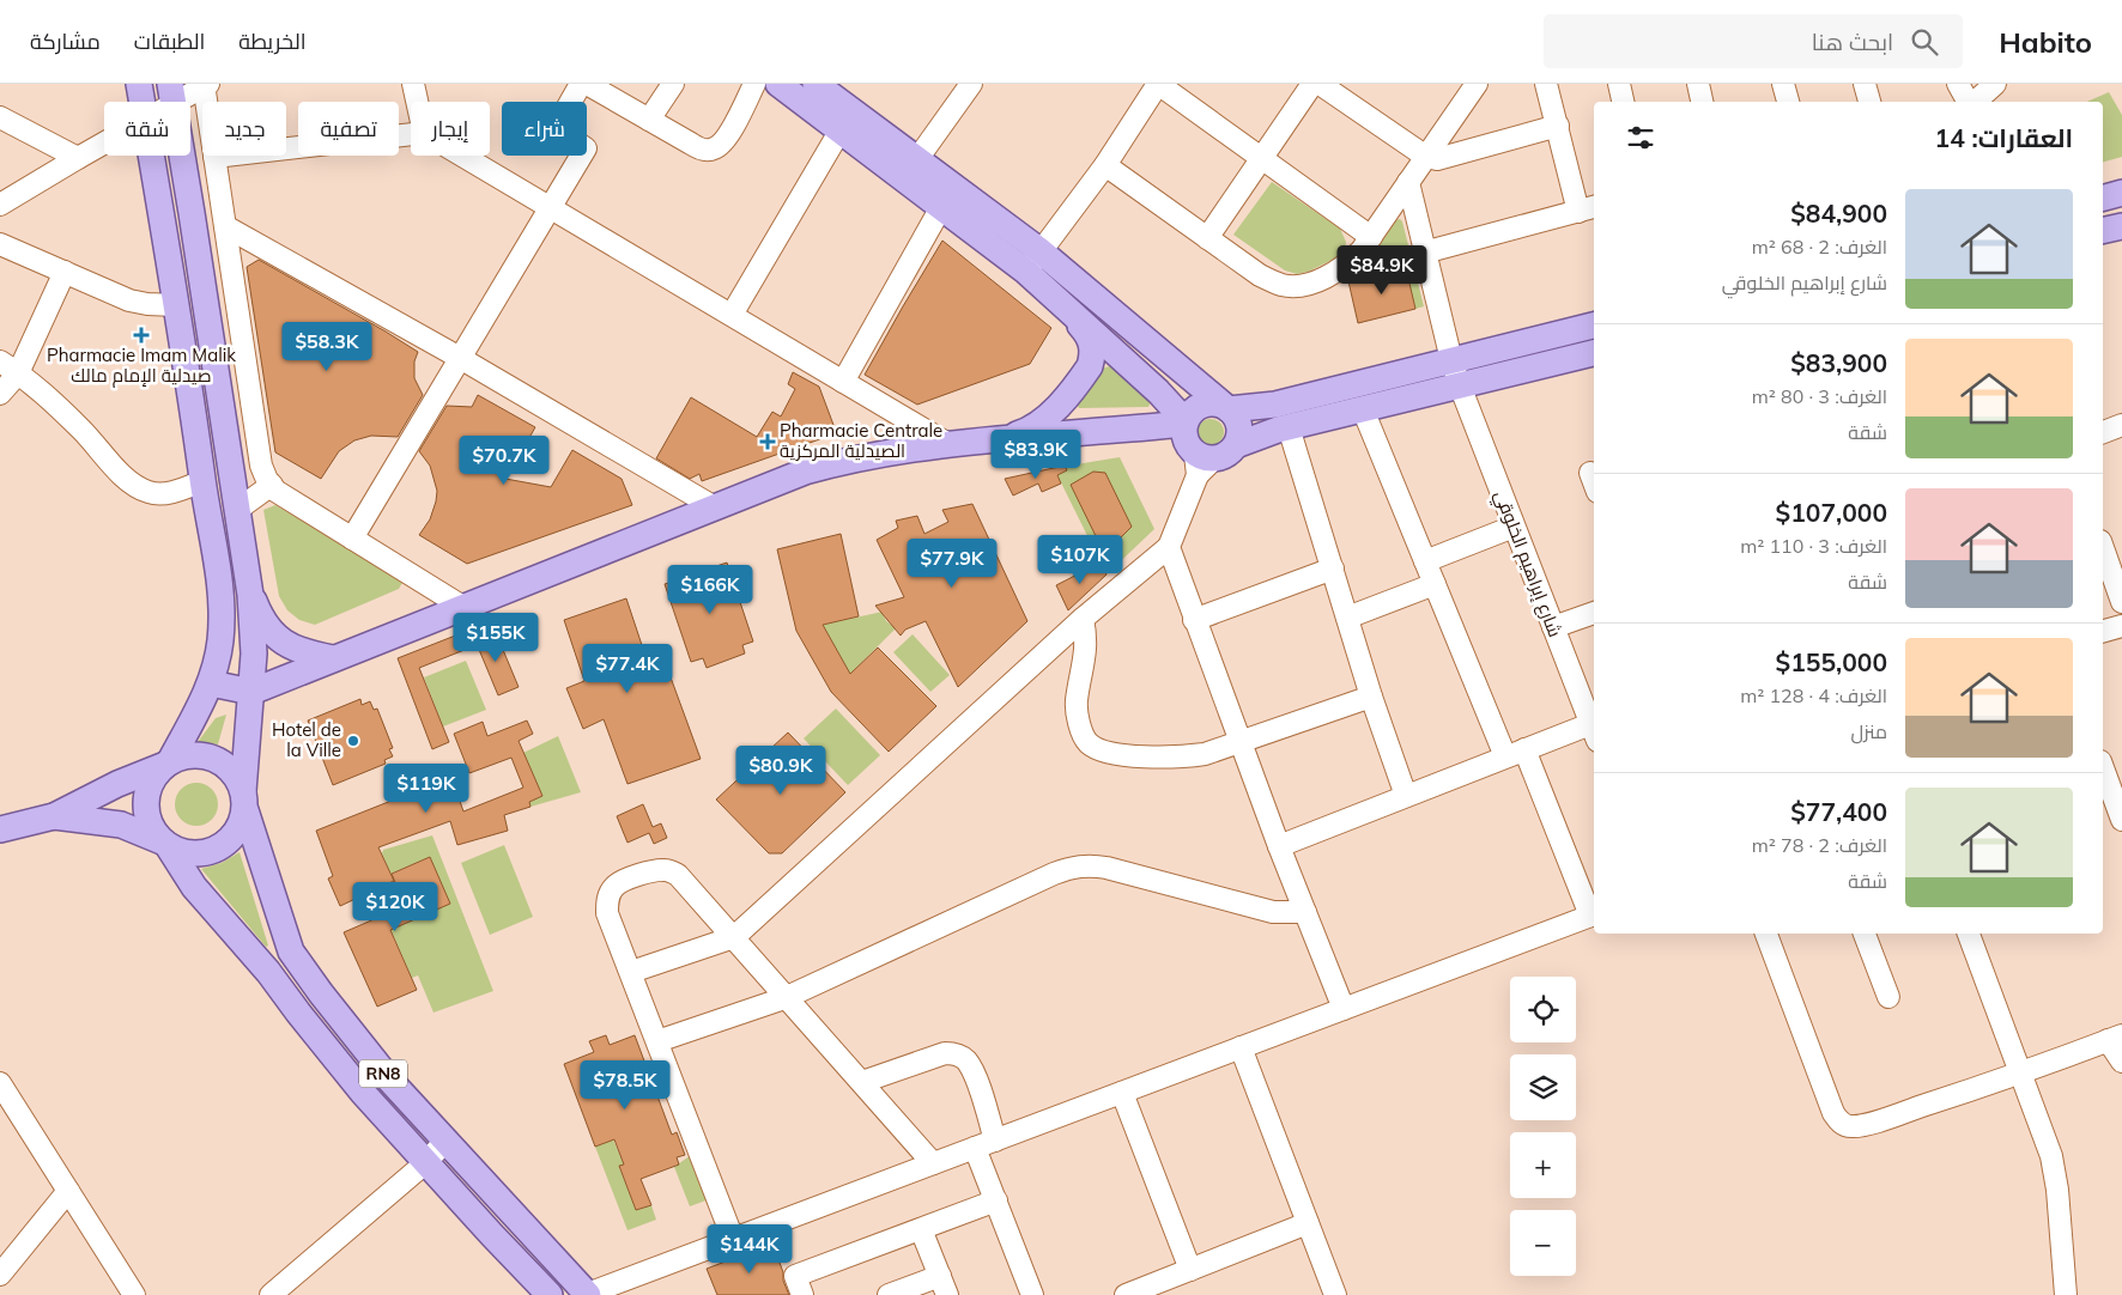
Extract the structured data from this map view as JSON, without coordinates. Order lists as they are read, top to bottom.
{
  "streets": {
    "main road": ["RN8"],
    "street": ["شارع إبراهيم الخلوقي"]
  },
  "places": {
    "health": ["Pharmacie Imam Malik صيدلية الإمام مالك", "Pharmacie Centrale الصيدلية المركزية"],
    "other": ["Hotel de la Ville"]
  },
  "page": {
    "header": "Habito",
    "search": "ابحث هنا",
    "nav": ["الخريطة", "الطبقات", "مشاركة"],
    "chip": [
      "شراء",
      "إيجار",
      "تصفية",
      "جديد",
      "شقة"
    ],
    "heading": "العقارات: 14",
    "list": [
      {
        "name": "$84,900",
        "note": "الغرف: 2 · 68 m² · شارع إبراهيم الخلوقي"
      },
      {
        "name": "$83,900",
        "note": "الغرف: 3 · 80 m² · شقة"
      },
      {
        "name": "$107,000",
        "note": "الغرف: 3 · 110 m² · شقة"
      },
      {
        "name": "$155,000",
        "note": "الغرف: 4 · 128 m² · منزل"
      },
      {
        "name": "$77,400",
        "note": "الغرف: 2 · 78 m² · شقة"
      }
    ],
    "price": [
      "$84.9K",
      "$58.3K",
      "$83.9K",
      "$70.7K",
      "$107K",
      "$77.9K",
      "$166K",
      "$155K",
      "$77.4K",
      "$80.9K",
      "$119K",
      "$120K",
      "$78.5K",
      "$144K"
    ],
    "map_buttons": ["+", "−"]
  }
}
